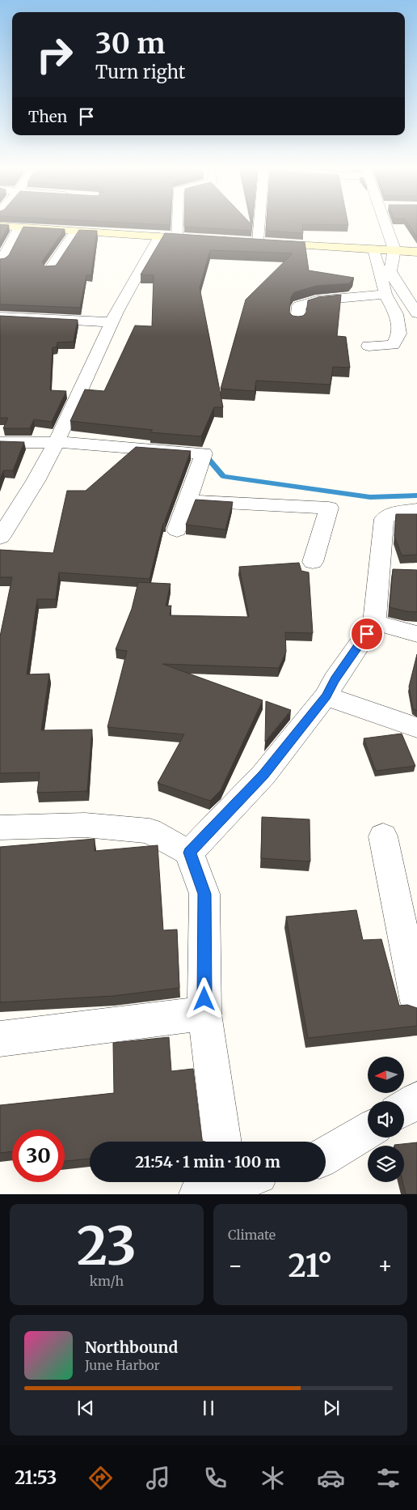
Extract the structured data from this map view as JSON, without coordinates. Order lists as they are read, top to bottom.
{
  "north": "left",
  "page": {
    "turn": ["30 m", "Turn right"],
    "then": "Then",
    "limit": "30",
    "trip": "21:54 · 1 min · 100 m",
    "tile": [
      ["23", "km/h"],
      "Climate"
    ],
    "heat": ["−", "21°", "+"],
    "song": ["Northbound", "June Harbor"],
    "tabs": "21:53"
  }
}
